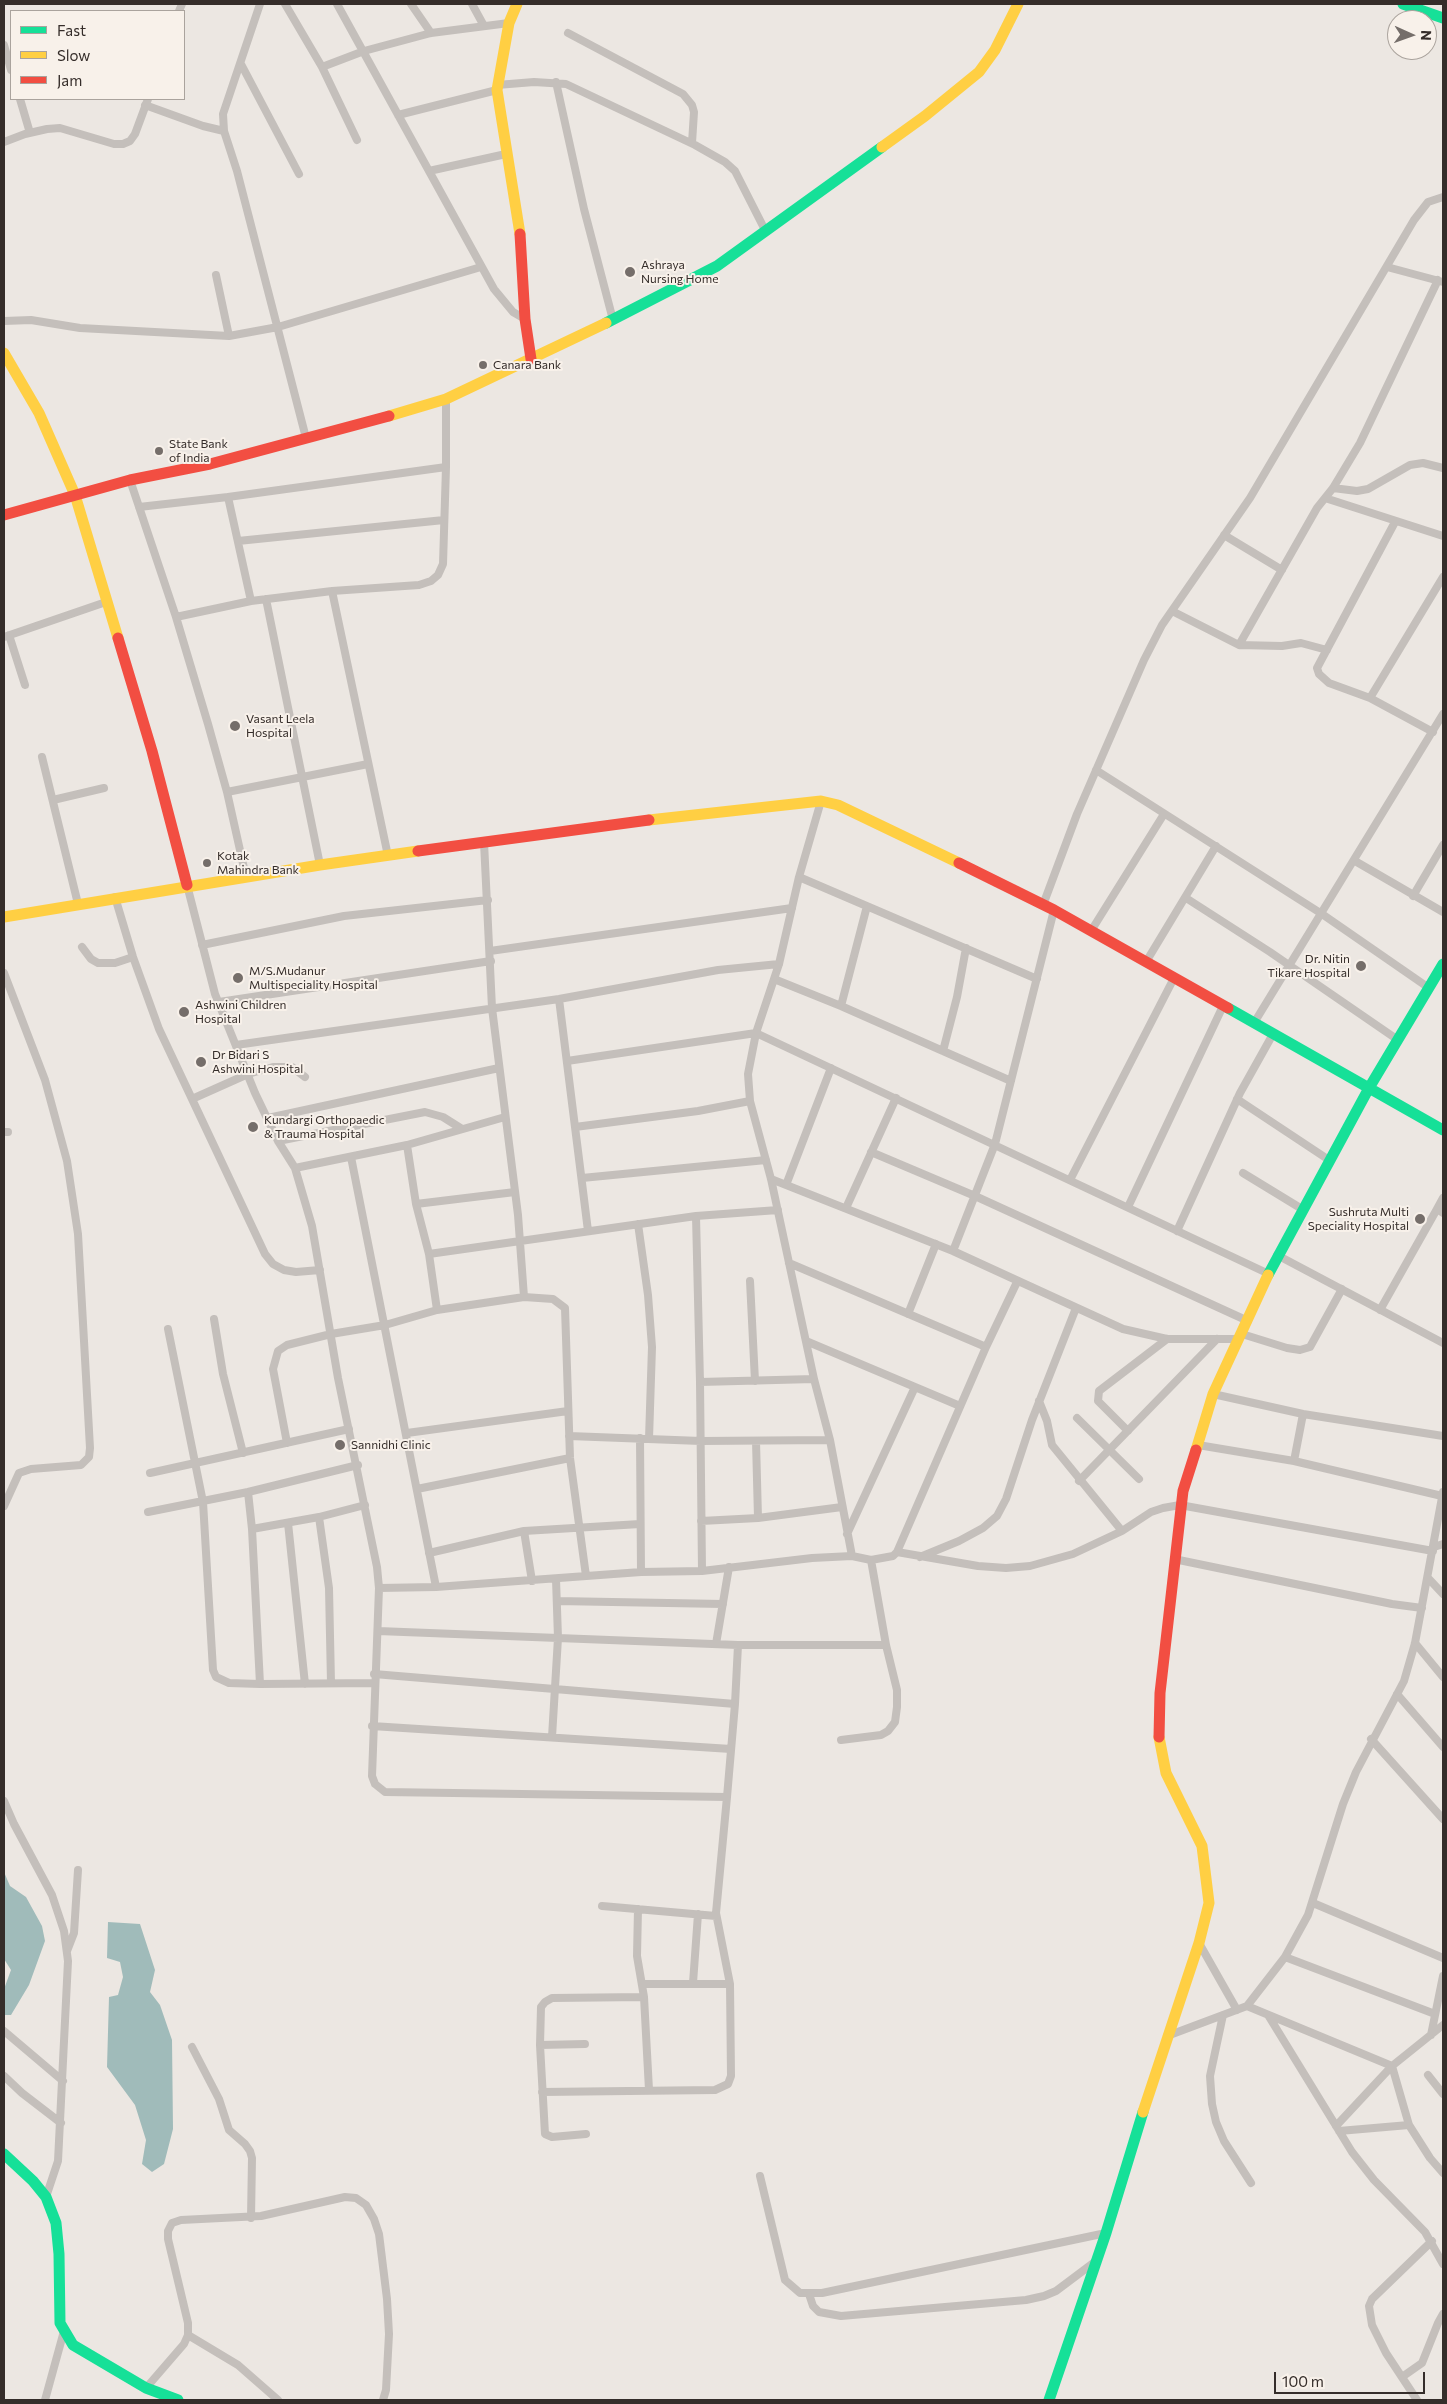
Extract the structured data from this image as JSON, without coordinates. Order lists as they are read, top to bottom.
{
  "places": [
    "Ashraya Nursing Home",
    "Canara Bank",
    "State Bank of India",
    "Vasant Leela Hospital",
    "Kotak Mahindra Bank",
    "Dr. Nitin Tikare Hospital",
    "M/S.Mudanur Multispeciality Hospital",
    "Ashwini Children Hospital",
    "Dr Bidari S Ashwini Hospital",
    "Kundargi Orthopaedic & Trauma Hospital",
    "Sushruta Multi Speciality Hospital",
    "Sannidhi Clinic"
  ],
  "legend": ["Fast", "Slow", "Jam"],
  "scale_bar": "100 m",
  "north": "right"
}
